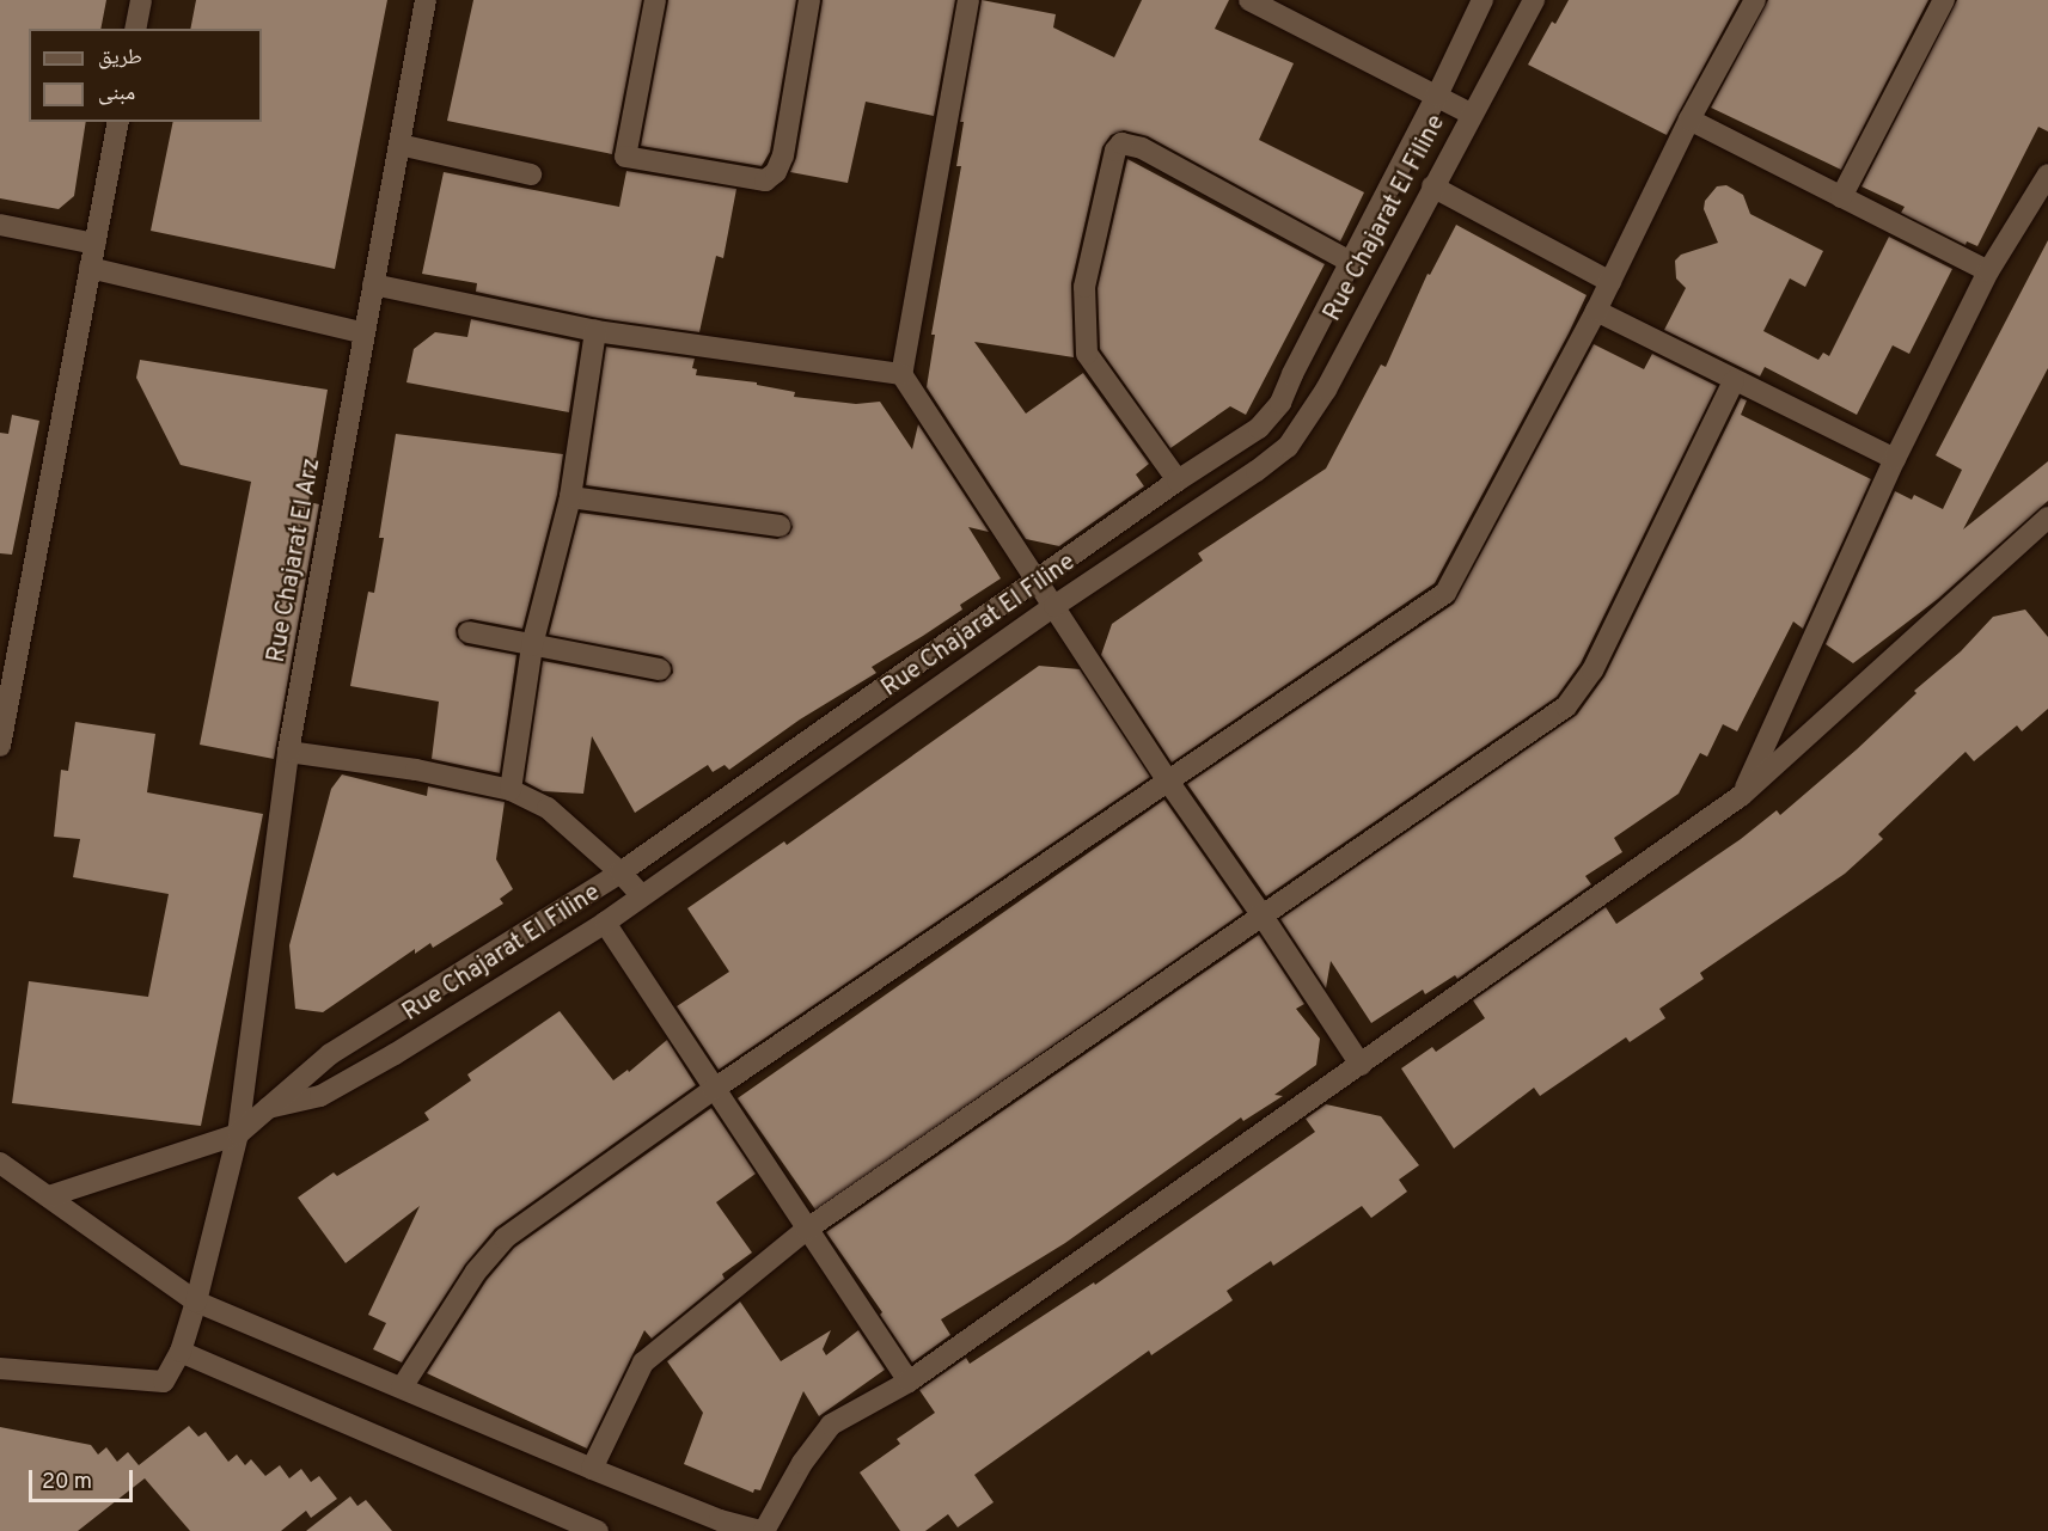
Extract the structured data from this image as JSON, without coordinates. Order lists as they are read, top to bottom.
{
  "streets": {
    "street": ["Rue Chajarat El Filine", "Rue Chajarat El Arz"]
  },
  "crossings": [
    ["Rue Chajarat El Filine", "Rue Chajarat El Arz"]
  ],
  "legend": ["طريق", "مبنى"],
  "scale_bar": "20 m"
}
